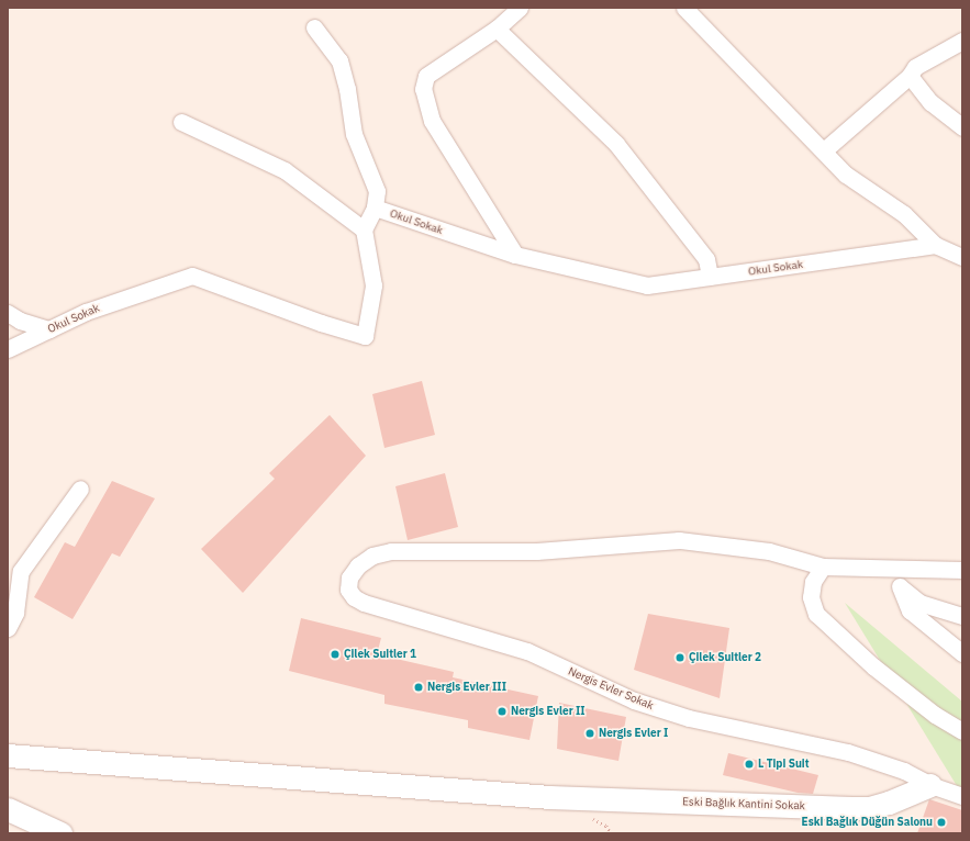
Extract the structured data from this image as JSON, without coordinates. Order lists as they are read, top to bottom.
{
  "streets": {
    "street": ["Okul Sokak", "Nergis Evler Sokak", "Eski Bağlık Kantini Sokak"]
  },
  "crossings": [
    ["Nergis Evler Sokak", "Eski Bağlık Kantini Sokak"]
  ],
  "places": [
    "Çilek Suitler 1",
    "Çilek Suitler 2",
    "Nergis Evler III",
    "Nergis Evler II",
    "Nergis Evler I",
    "L Tipi Suit",
    "Eski Bağlık Düğün Salonu"
  ]
}
